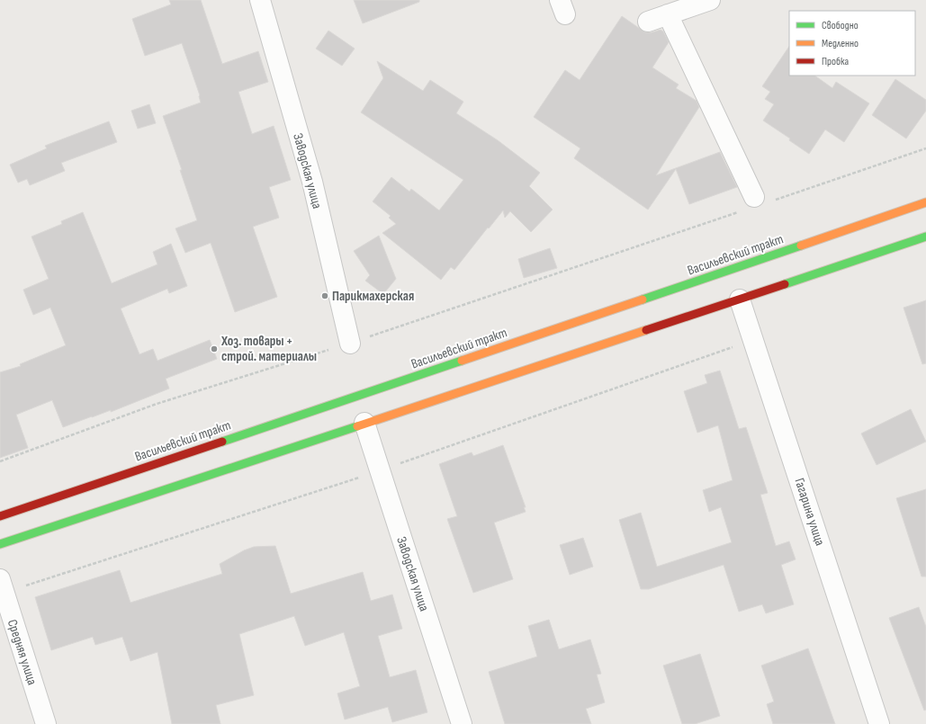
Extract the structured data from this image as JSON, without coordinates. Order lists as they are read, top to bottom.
{
  "streets": {
    "main road": ["Васильевский тракт"],
    "street": ["Заводская улица", "Гагарина улица", "Средняя улица"]
  },
  "places": ["Парикмахерская", "Хоз. товары + строй. материалы"],
  "legend": ["Свободно", "Медленно", "Пробка"]
}
